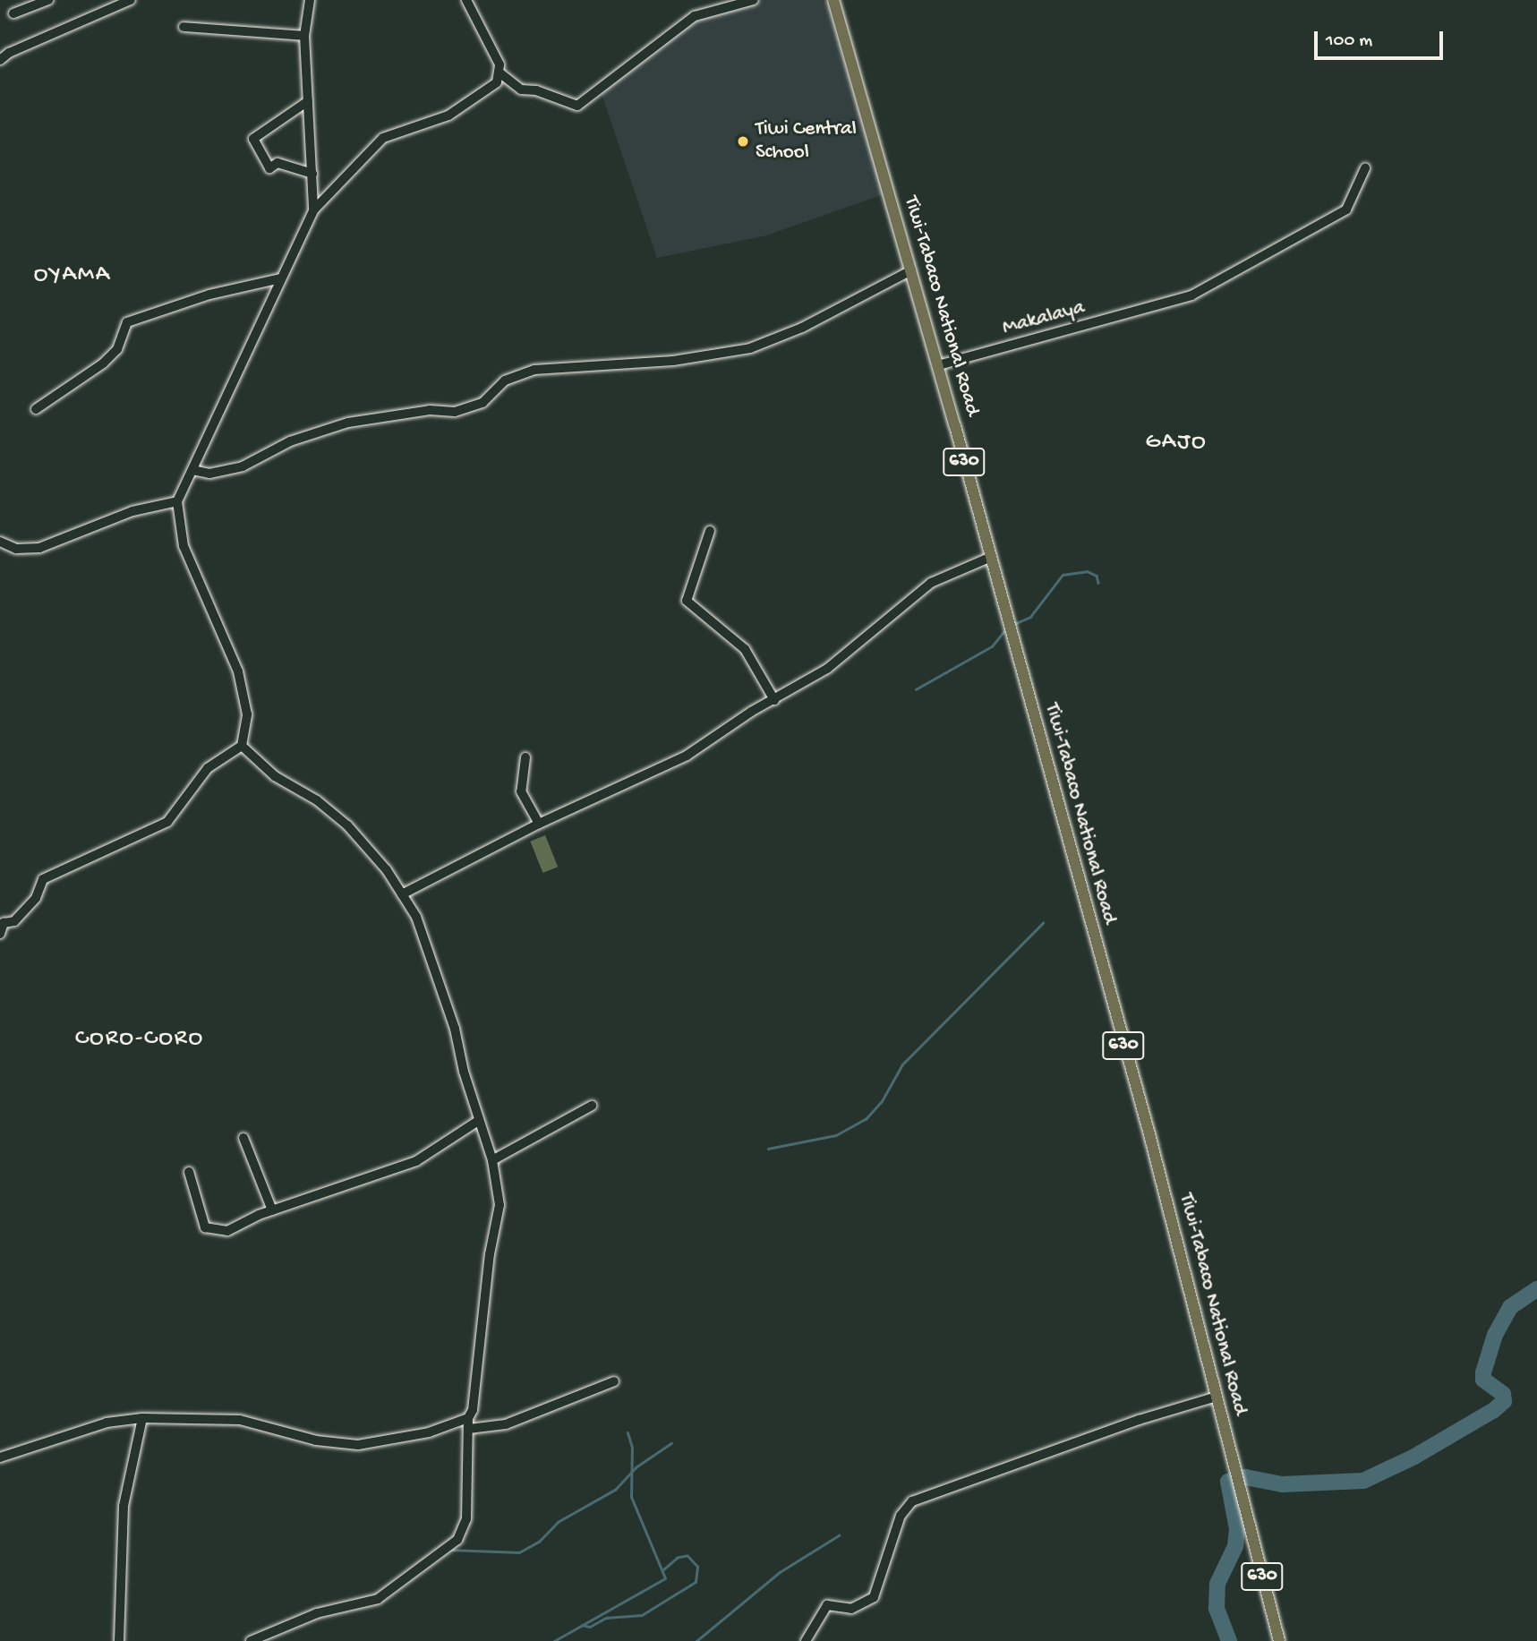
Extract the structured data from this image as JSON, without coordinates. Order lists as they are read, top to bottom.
{
  "streets": {
    "main road": ["Tiwi-Tabaco National Road", "630"],
    "street": ["Makalaya"]
  },
  "crossings": [
    ["Tiwi-Tabaco National Road", "Makalaya"]
  ],
  "districts": ["OYAMA", "GAJO", "CORO-CORO"],
  "places": ["Tiwi Central School"],
  "scale_bar": "100 m"
}
